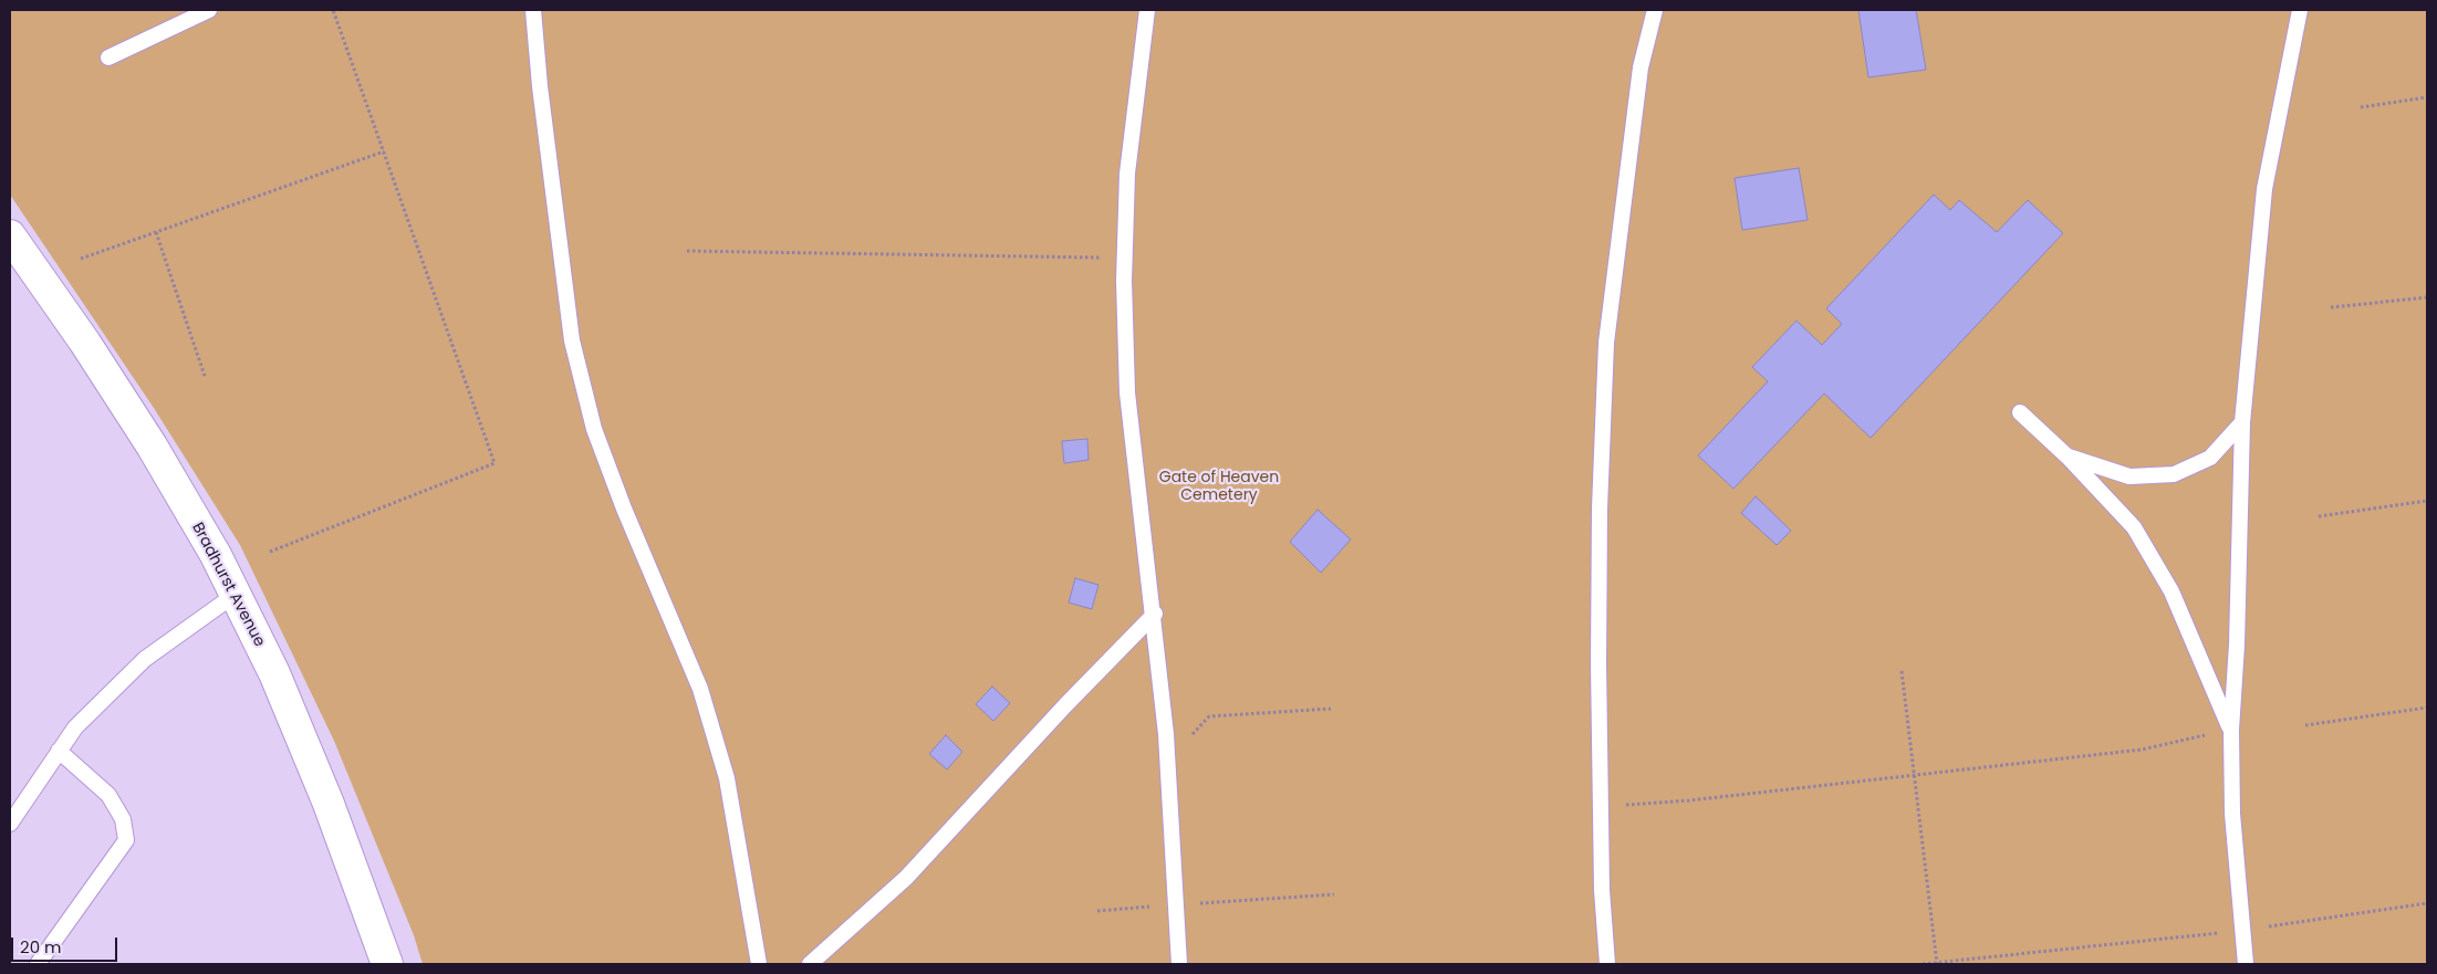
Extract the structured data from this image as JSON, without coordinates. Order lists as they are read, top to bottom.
{
  "streets": {
    "main road": ["Bradhurst Avenue"]
  },
  "parks": ["Gate of Heaven Cemetery"],
  "scale_bar": "20 m"
}
